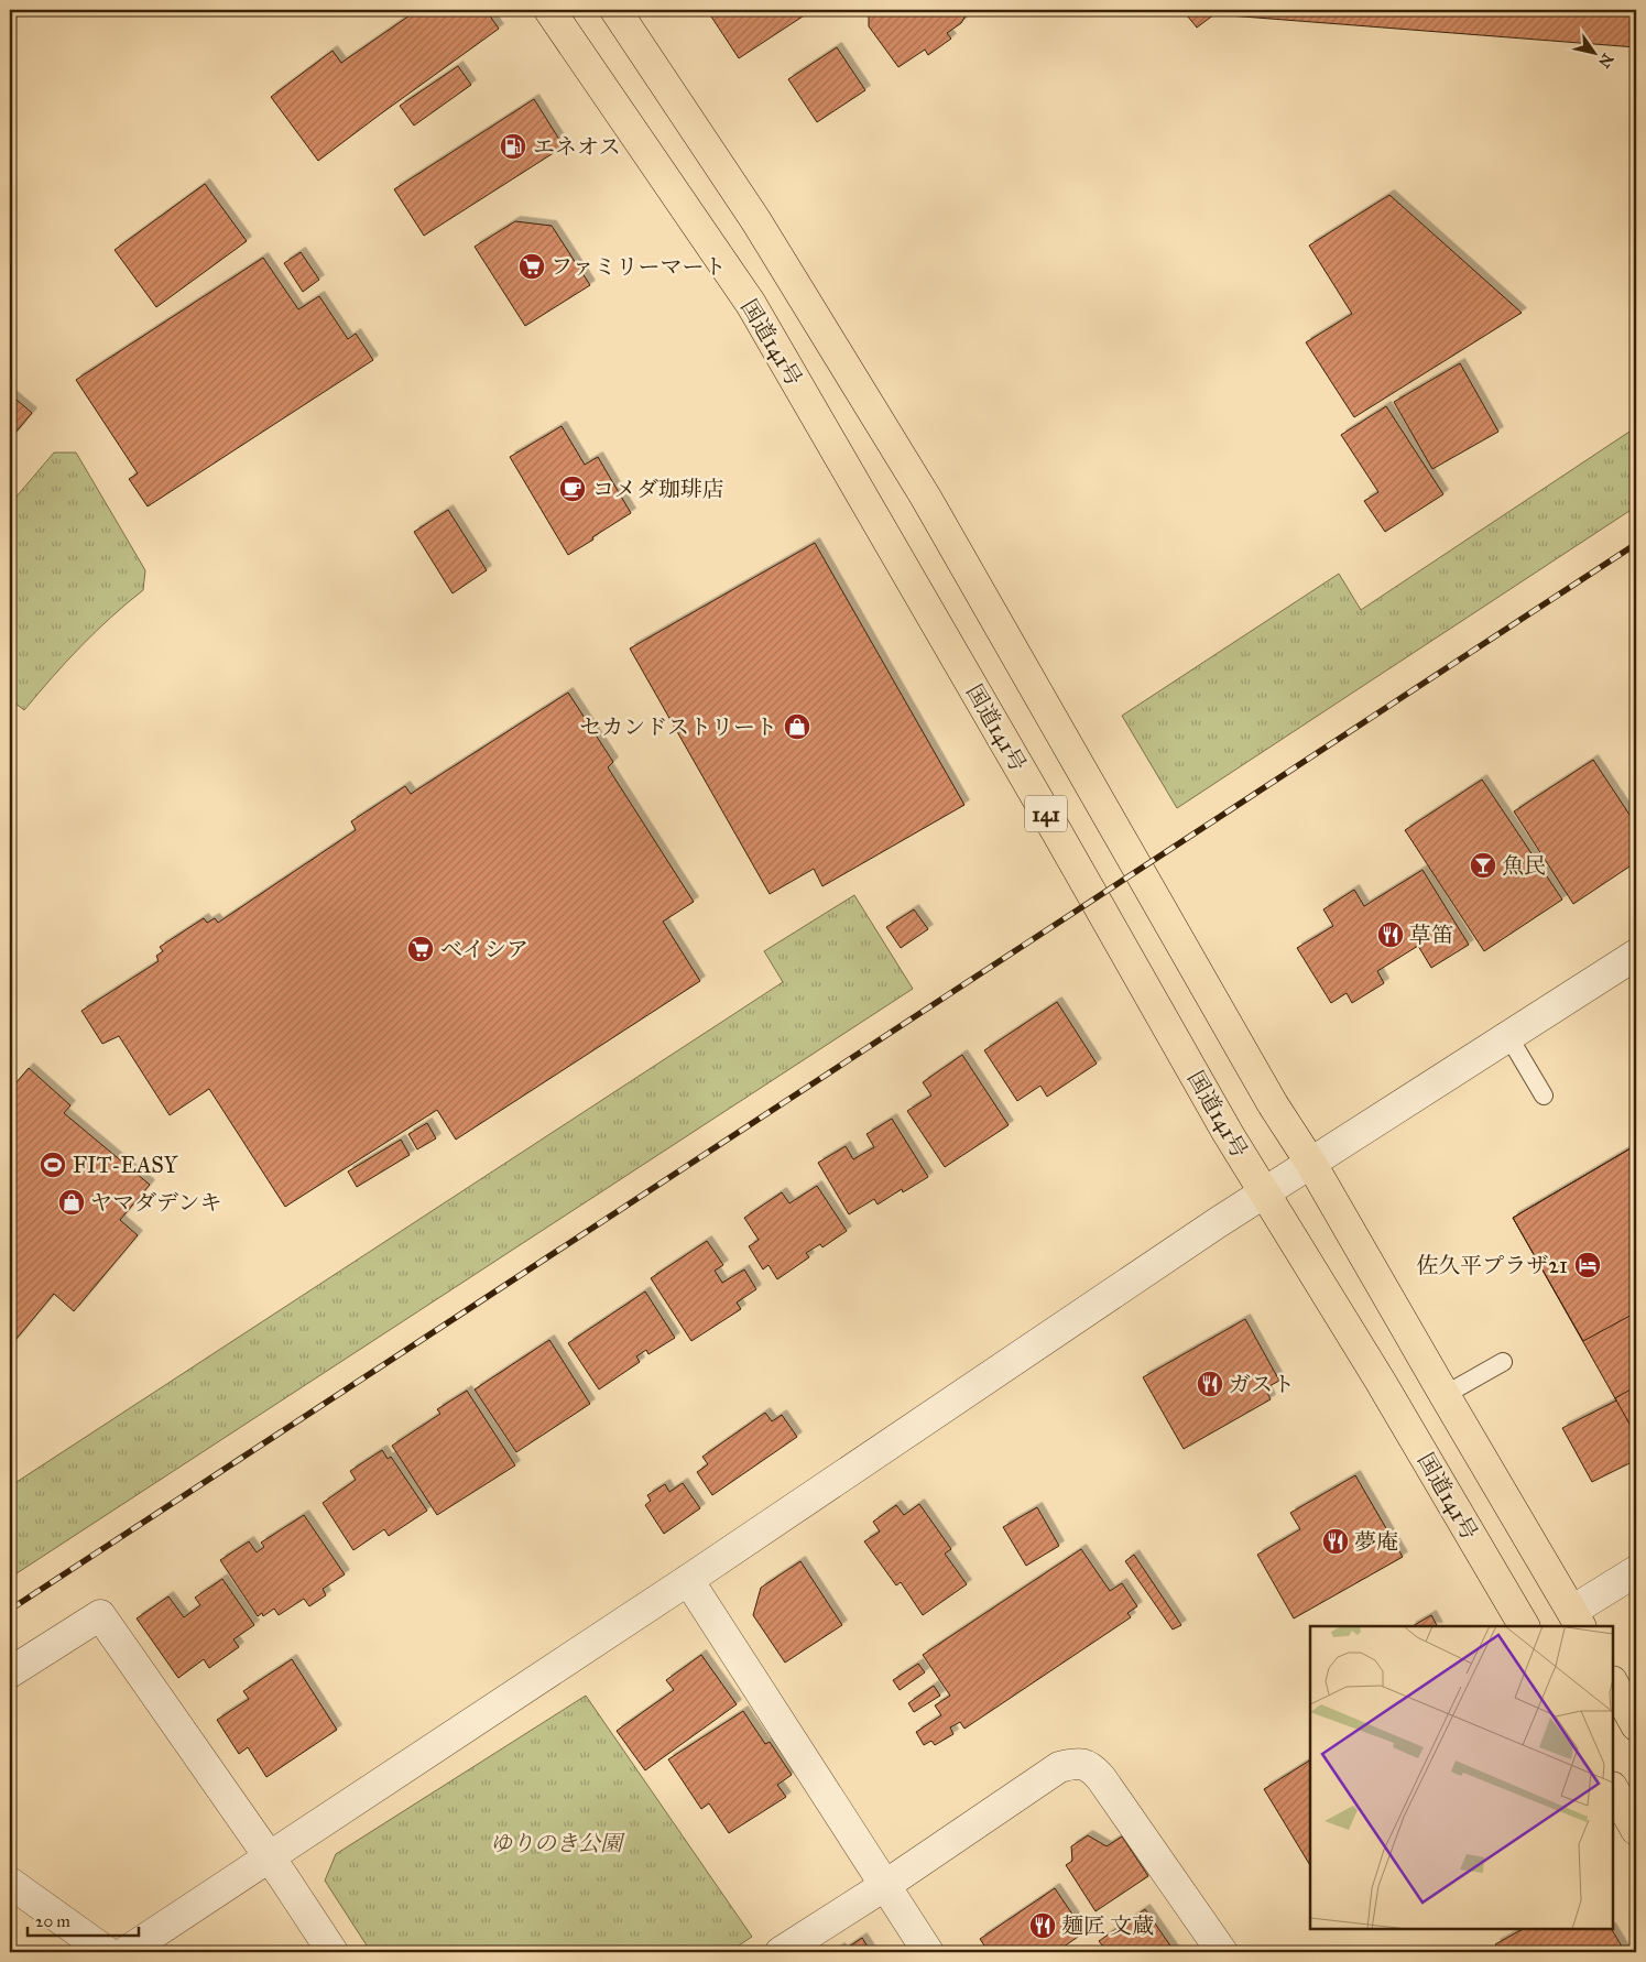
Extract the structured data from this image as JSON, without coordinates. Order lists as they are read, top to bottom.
{
  "streets": {
    "highway": ["国道141号", "141"]
  },
  "parks": ["ゆりのき公園"],
  "places": {
    "fuel station": ["エネオス"],
    "supermarket": ["ファミリーマート", "ベイシア"],
    "cafe": ["コメダ珈琲店"],
    "shop": ["セカンドストリート", "ヤマダデンキ"],
    "bar": ["魚民"],
    "restaurant": [
      "草笛",
      "ガスト",
      "夢庵",
      "麺匠 文蔵"
    ],
    "sports": ["FIT-EASY"],
    "hotel": ["佐久平プラザ21"]
  },
  "scale_bar": "20 m",
  "north": "bottom right"
}
